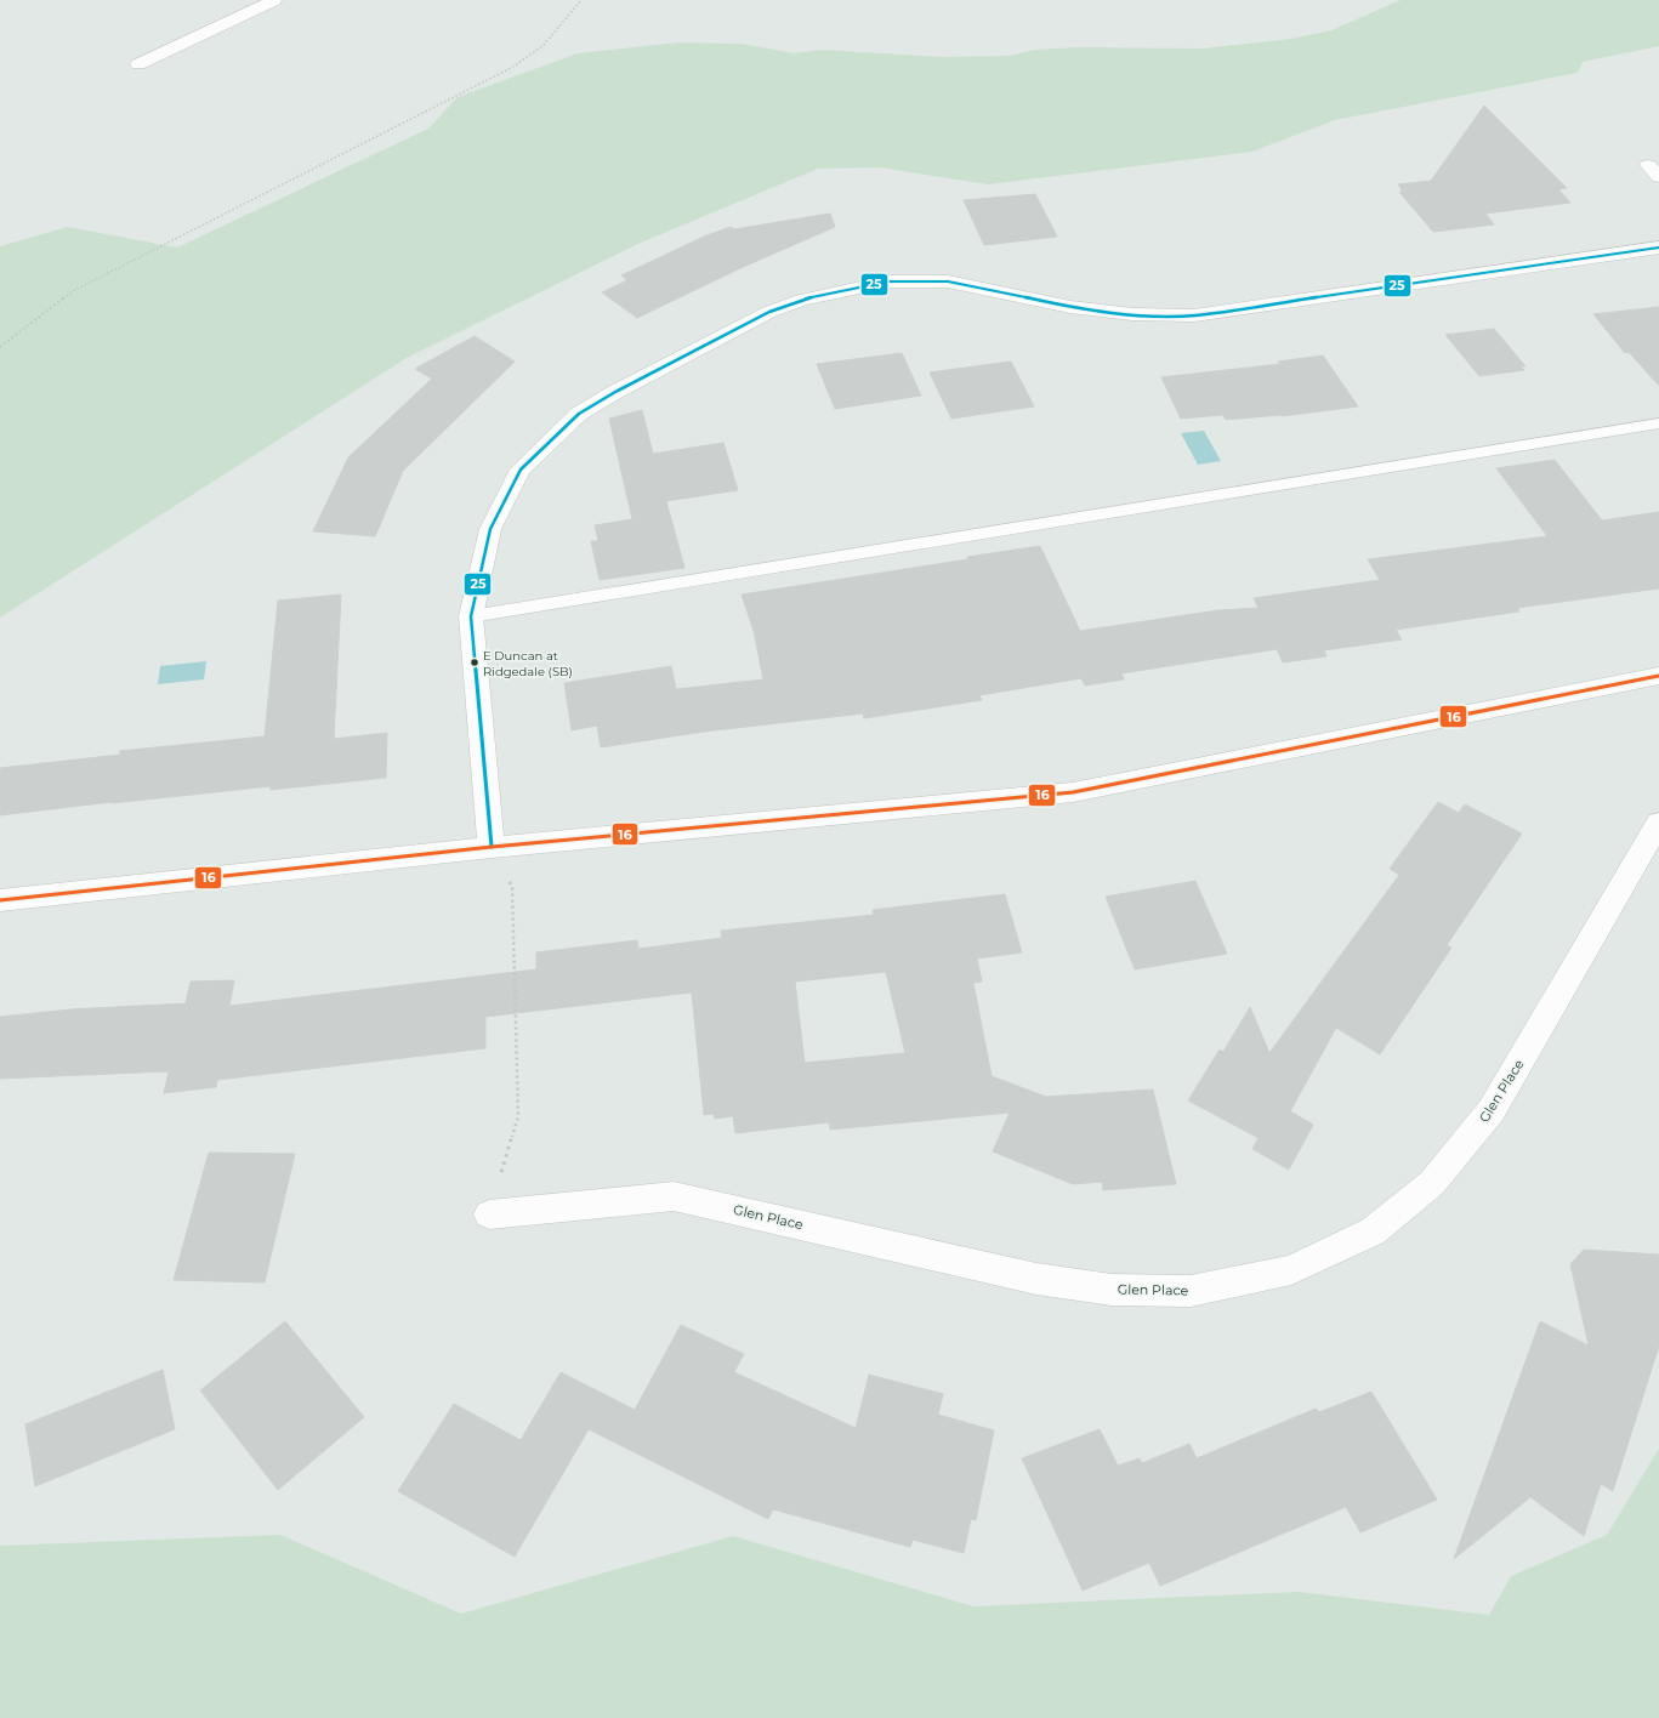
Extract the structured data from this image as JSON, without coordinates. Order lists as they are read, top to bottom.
{
  "streets": {
    "street": ["Glen Place"]
  },
  "places": ["E Duncan at Ridgedale (SB)"],
  "lines": ["transit line 25", "transit line 16"]
}
